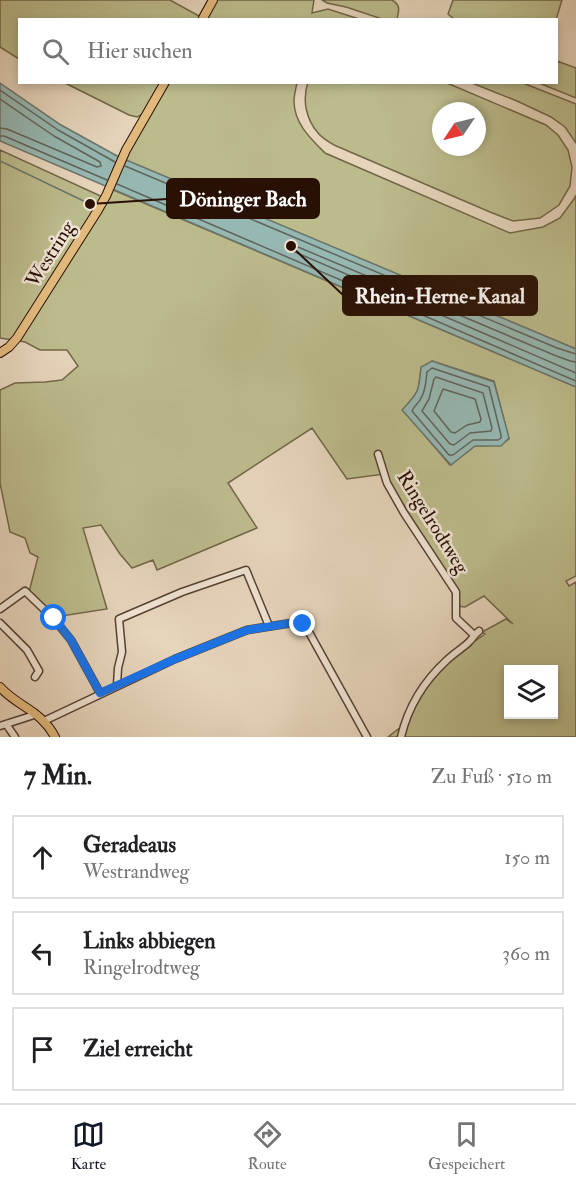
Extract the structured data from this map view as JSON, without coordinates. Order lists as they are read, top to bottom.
{
  "streets": {
    "main road": ["Westring"],
    "street": ["Ringelrodtweg"]
  },
  "places": ["Döninger Bach", "Rhein-Herne-Kanal"],
  "north": "bottom left",
  "page": {
    "search": "Hier suchen",
    "heading": ["7 Min.", "Zu Fuß · 510 m"],
    "list": [
      ["Geradeaus", "Westrandweg", "150 m"],
      ["Links abbiegen", "Ringelrodtweg", "360 m"],
      "Ziel erreicht"
    ],
    "nav": ["Karte", "Route", "Gespeichert"]
  }
}
